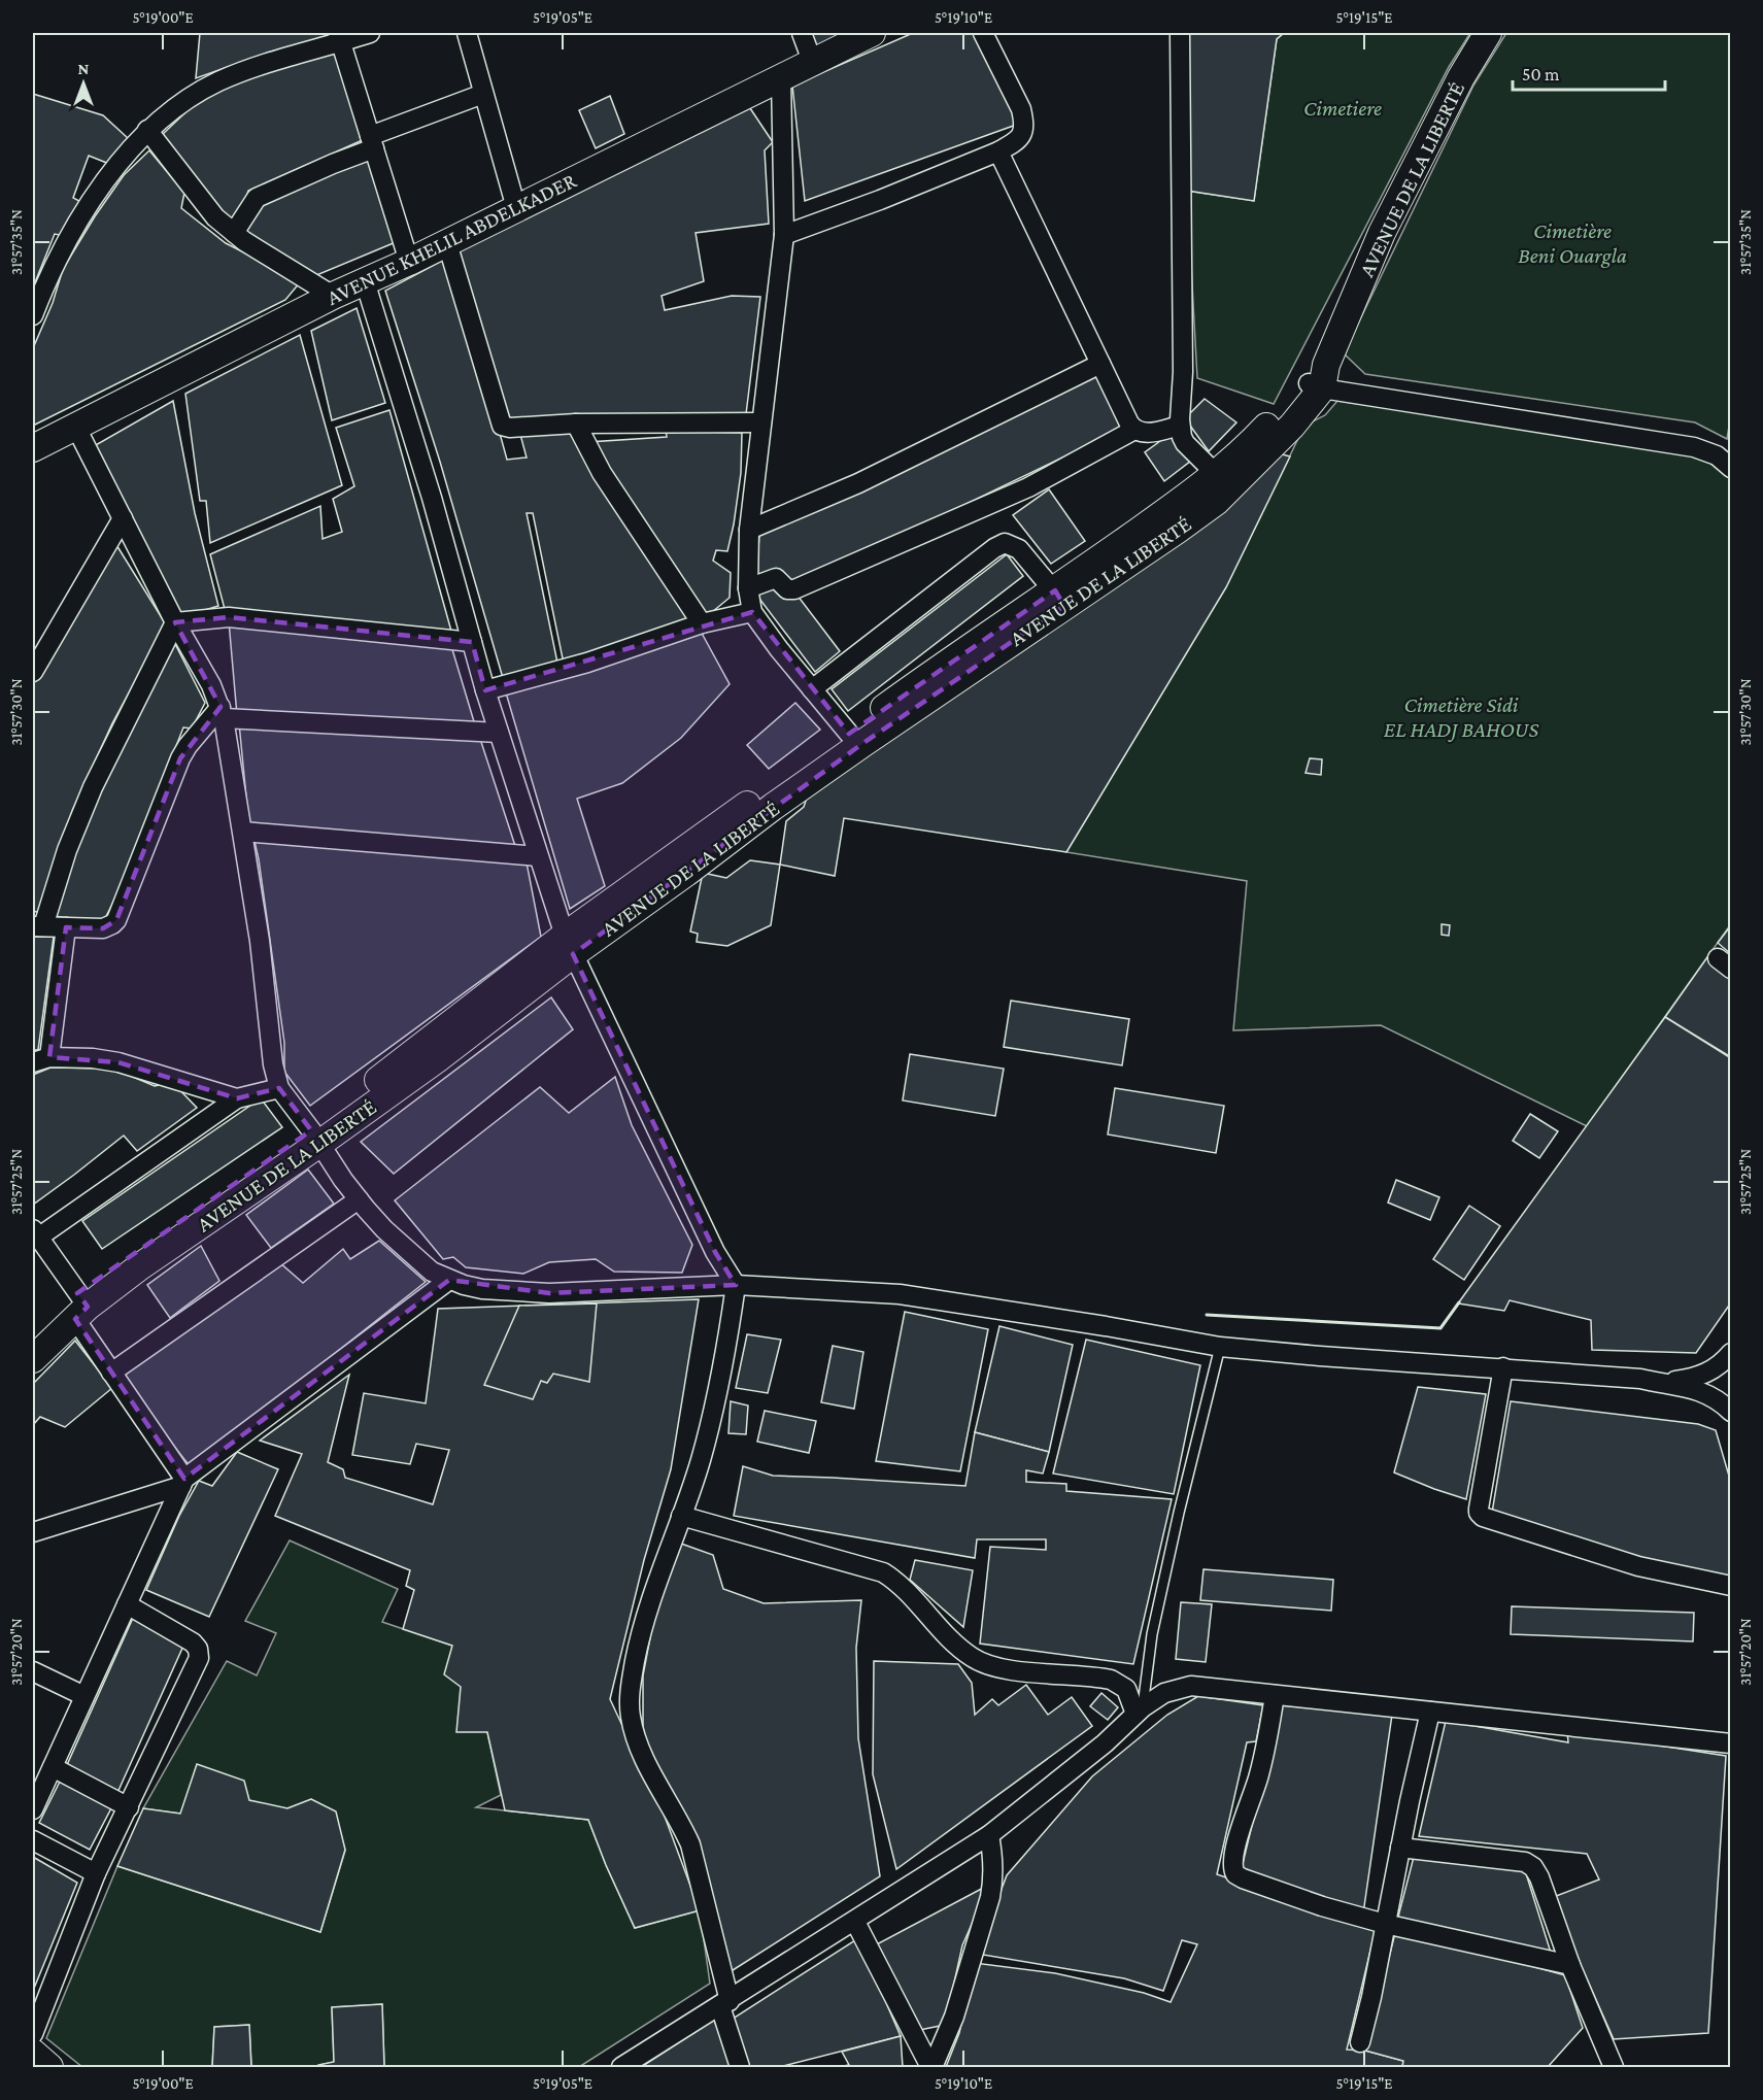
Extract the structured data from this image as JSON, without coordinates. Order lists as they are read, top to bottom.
{
  "streets": {
    "street": ["AVENUE DE LA LIBERTÉ", "AVENUE KHELIL ABDELKADER"]
  },
  "parks": ["Cimetiere", "Cimetière Beni Ouargla", "Cimetière Sidi EL HADJ BAHOUS"],
  "scale_bar": "50 m",
  "north": "top",
  "coordinates": [
    "5°19'00\"E",
    "5°19'05\"E",
    "5°19'10\"E",
    "5°19'15\"E",
    "31°57'35\"N",
    "31°57'30\"N",
    "31°57'25\"N",
    "31°57'20\"N"
  ]
}
